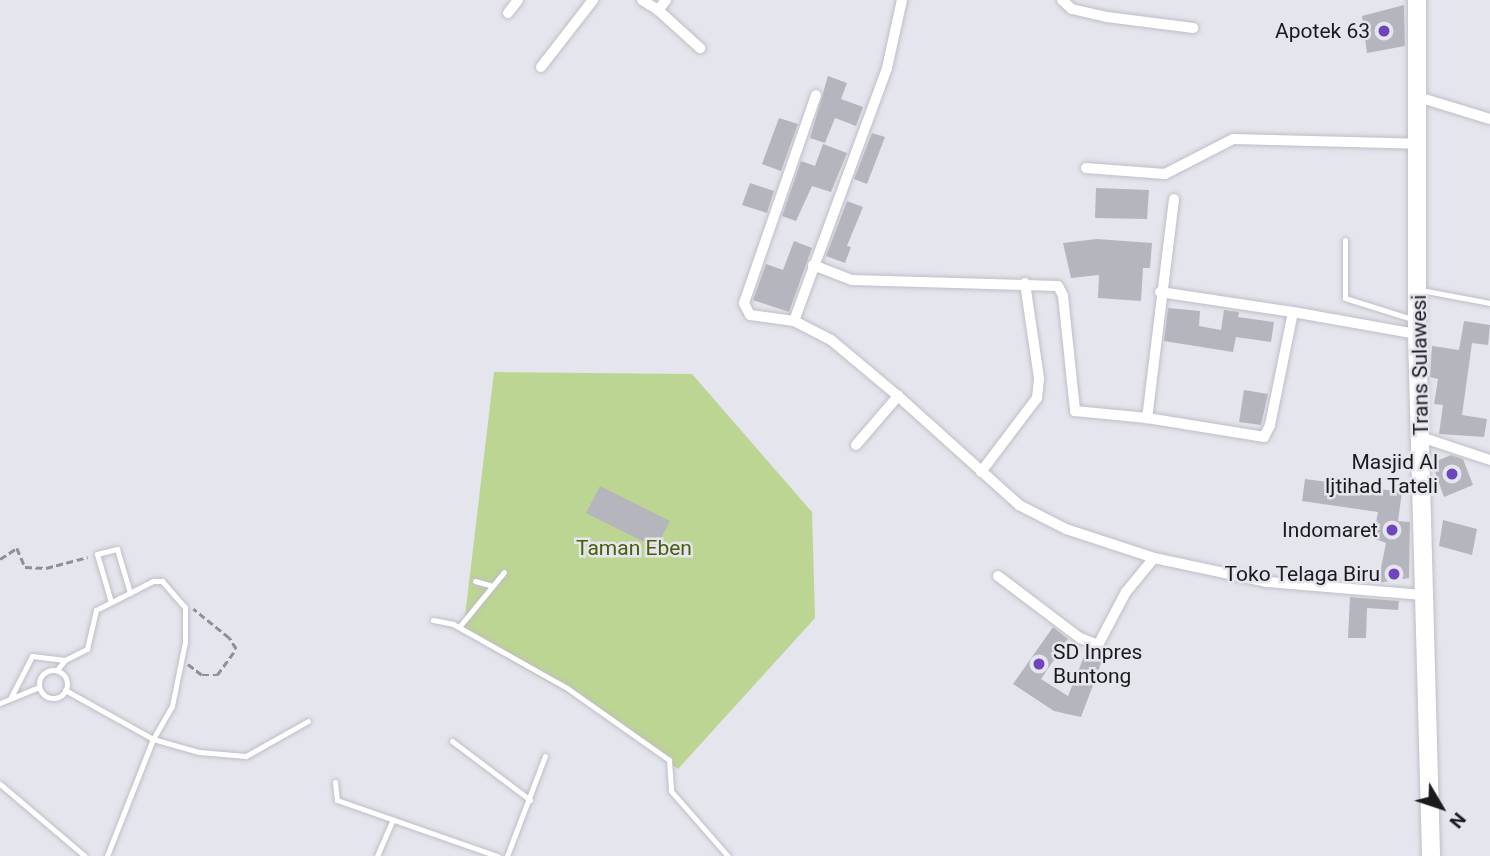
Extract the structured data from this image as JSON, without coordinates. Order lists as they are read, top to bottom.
{
  "streets": {
    "highway": ["Trans Sulawesi"]
  },
  "parks": ["Taman Eben"],
  "places": [
    "Apotek 63",
    "Masjid Al Ijtihad Tateli",
    "Indomaret",
    "Toko Telaga Biru",
    "SD Inpres Buntong"
  ],
  "north": "bottom right"
}
